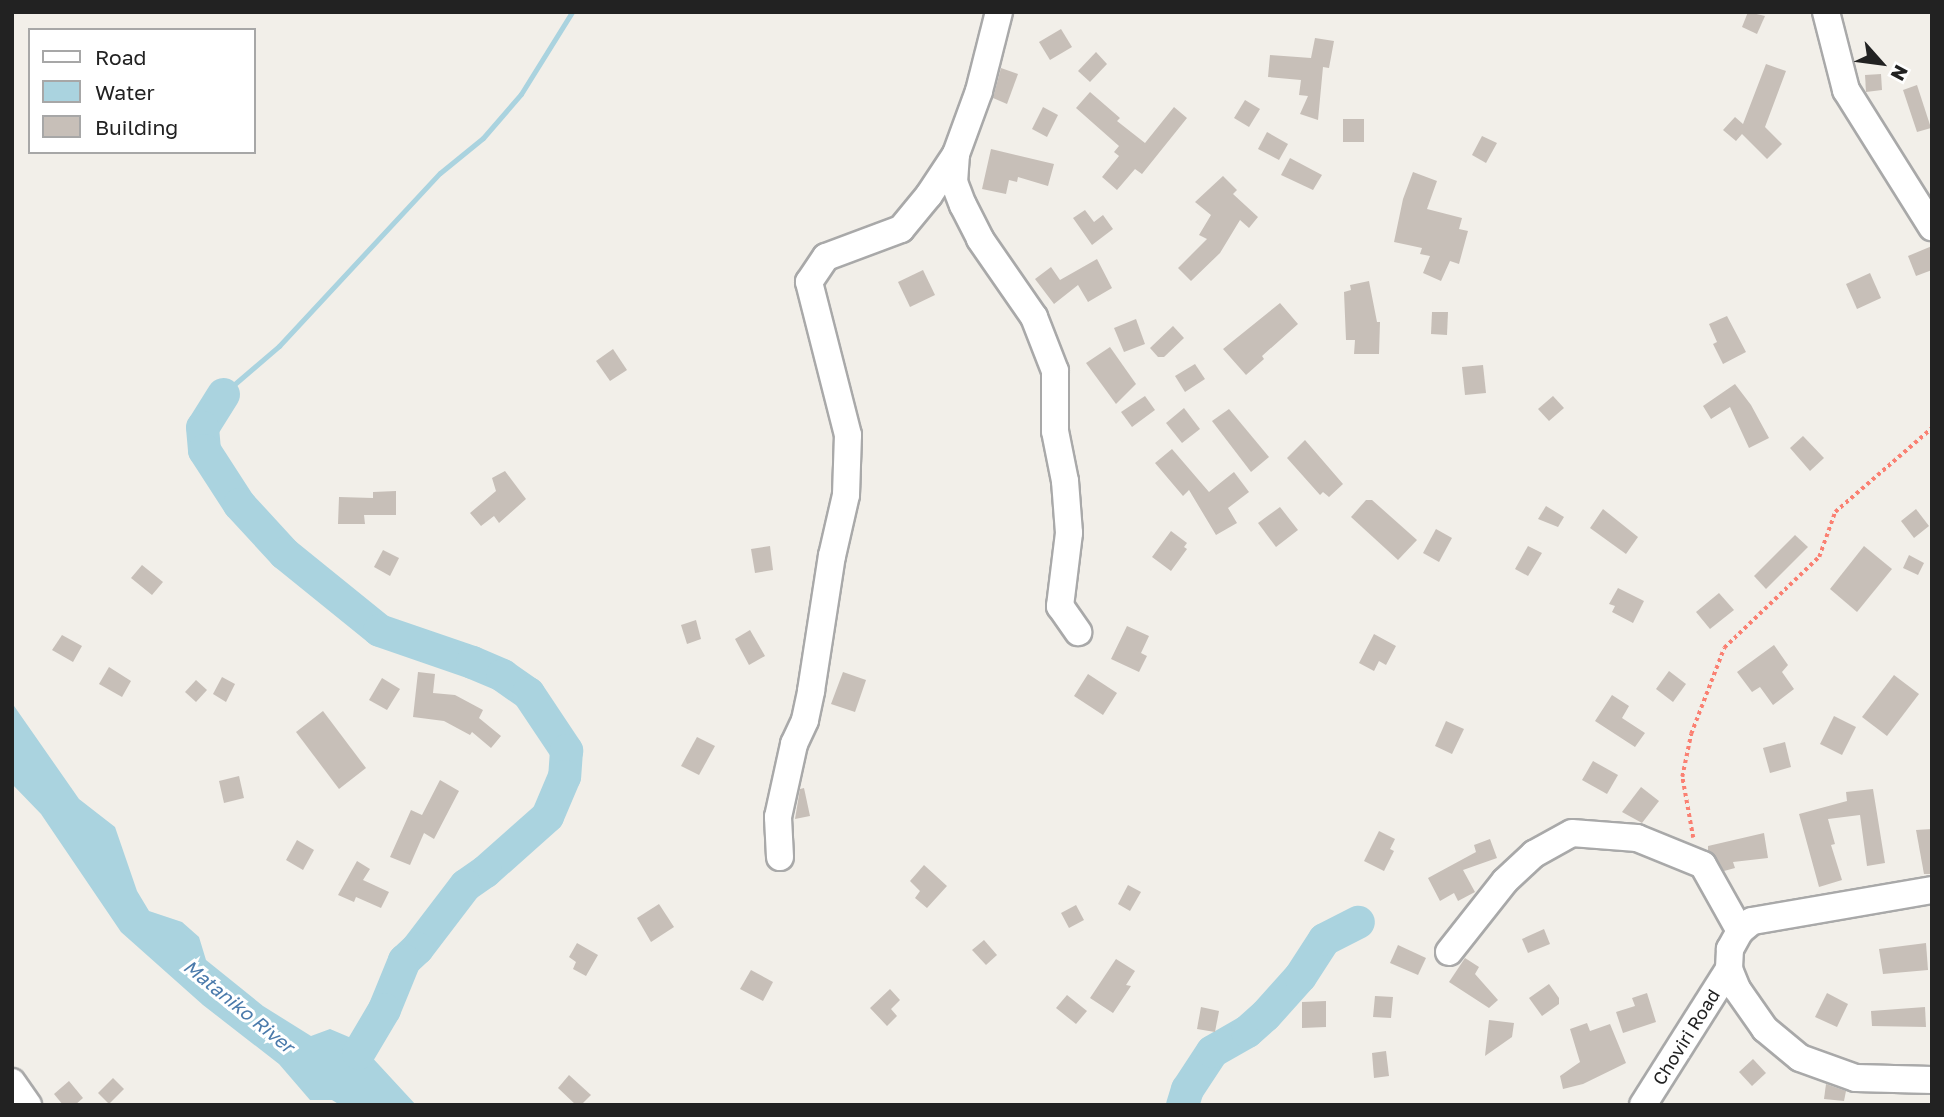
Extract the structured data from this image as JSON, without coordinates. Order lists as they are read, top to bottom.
{
  "streets": {
    "street": ["Choviri Road"]
  },
  "water": ["Mataniko River"],
  "legend": ["Road", "Water", "Building"],
  "north": "bottom right"
}
